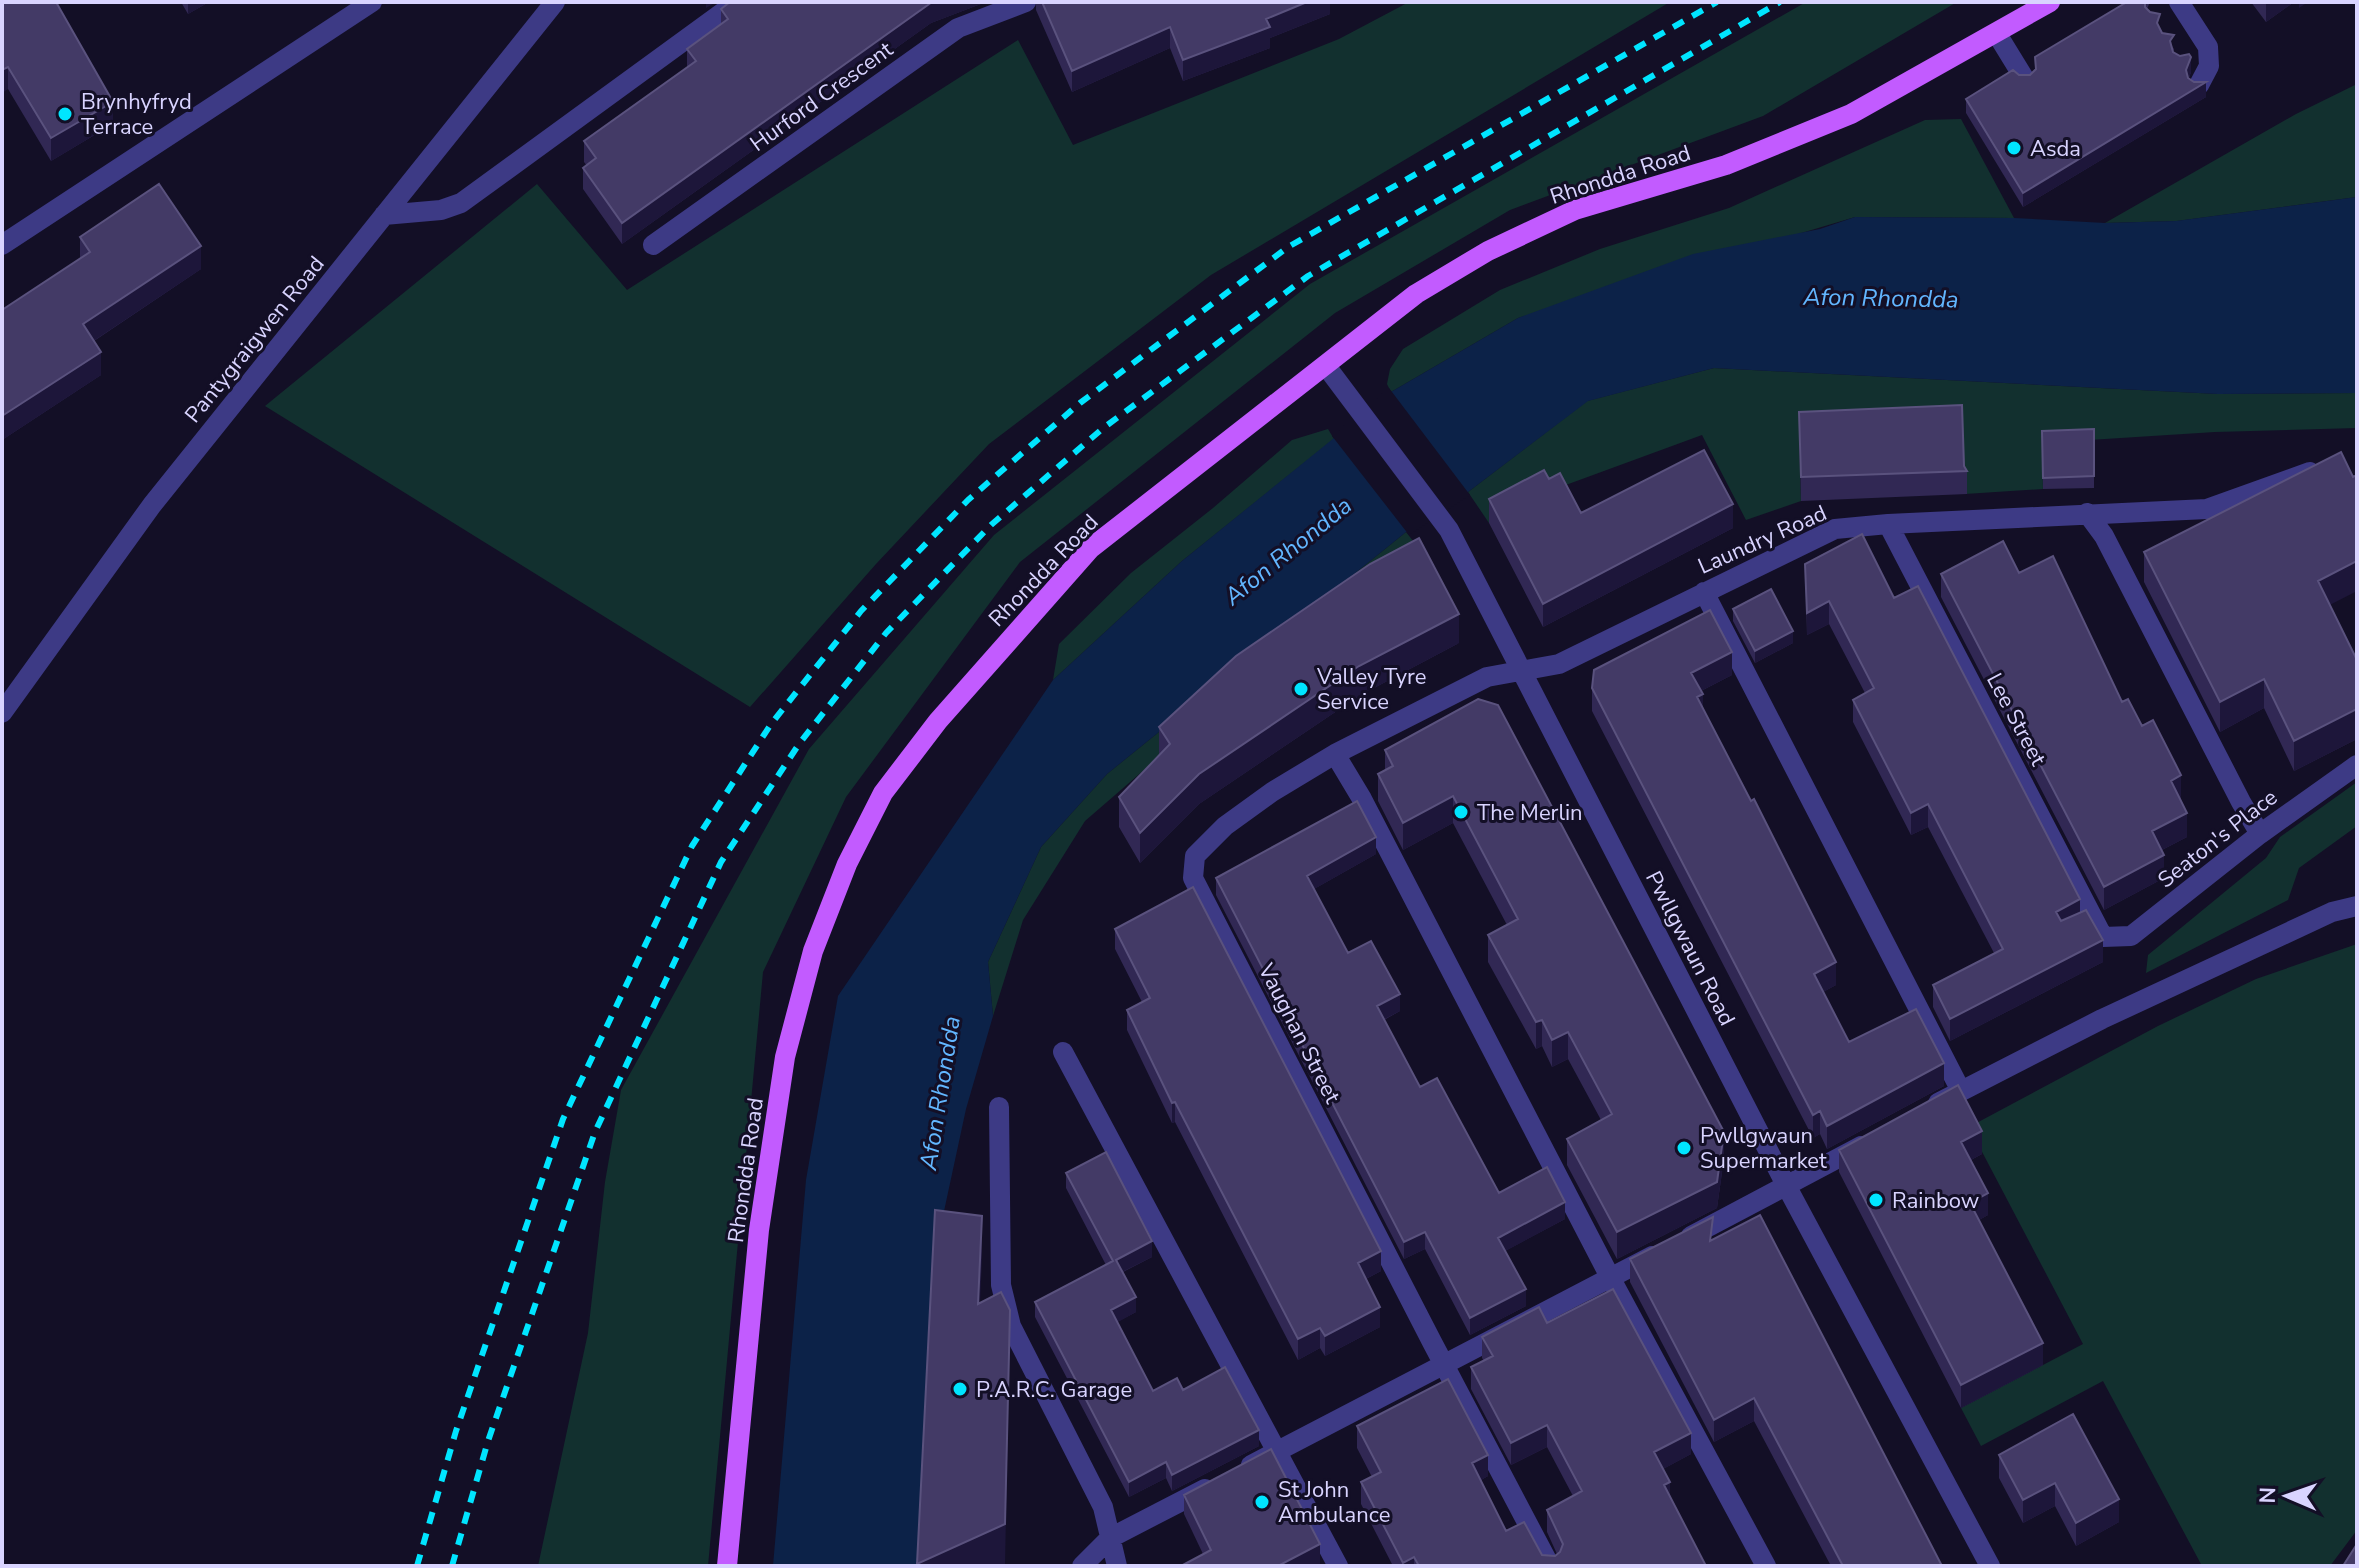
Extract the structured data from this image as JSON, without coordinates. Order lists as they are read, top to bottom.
{
  "streets": {
    "main road": ["Rhondda Road"],
    "street": [
      "Hurford Crescent",
      "Pantygraigwen Road",
      "Laundry Road",
      "Lee Street",
      "Seaton's Place",
      "Pwllgwaun Road",
      "Vaughan Street"
    ]
  },
  "crossings": [
    ["Rhondda Road", "Pwllgwaun Road"],
    ["Laundry Road", "Lee Street"],
    ["Laundry Road", "Pwllgwaun Road"],
    ["Laundry Road", "Vaughan Street"],
    ["Lee Street", "Seaton's Place"],
    ["Pwllgwaun Road", "Vaughan Street"]
  ],
  "water": ["Afon Rhondda"],
  "places": [
    "Brynhyfryd Terrace",
    "Asda",
    "Valley Tyre Service",
    "The Merlin",
    "Pwllgwaun Supermarket",
    "Rainbow",
    "P.A.R.C. Garage",
    "St John Ambulance"
  ],
  "north": "left"
}
